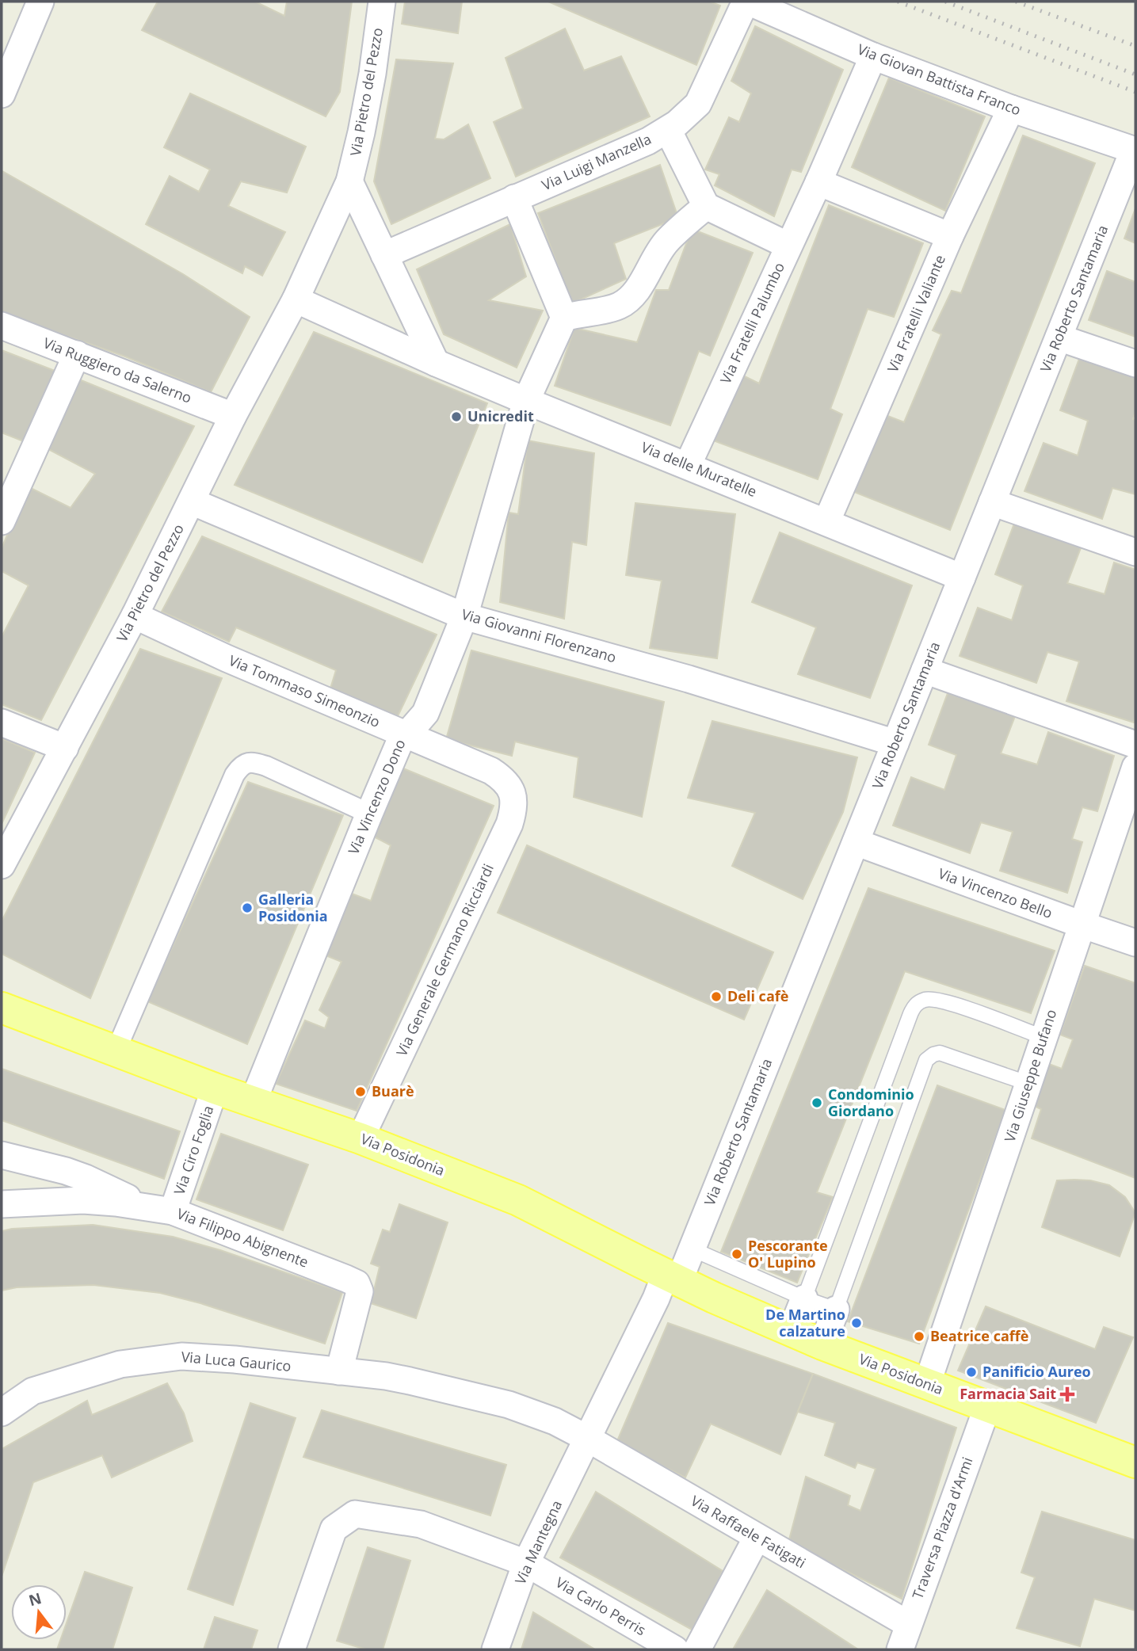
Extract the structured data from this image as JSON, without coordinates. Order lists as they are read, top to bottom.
{
  "streets": {
    "main road": ["Via Posidonia"],
    "street": [
      "Via Giovan Battista Franco",
      "Via Pietro del Pezzo",
      "Via Luigi Manzella",
      "Via Roberto Santamaria",
      "Via Fratelli Valiante",
      "Via Fratelli Palumbo",
      "Via Ruggiero da Salerno",
      "Via delle Muratelle",
      "Via Giovanni Florenzano",
      "Via Tommaso Simeonzio",
      "Via Vincenzo Dono",
      "Via Vincenzo Bello",
      "Via Generale Germano Ricciardi",
      "Via Giuseppe Bufano",
      "Via Ciro Foglia",
      "Via Filippo Abignente",
      "Via Luca Gaurico",
      "Traversa Piazza d'Armi",
      "Via Raffaele Fatigati",
      "Via Mantegna",
      "Via Carlo Perris"
    ]
  },
  "crossings": [
    ["Via Giovan Battista Franco", "Via Luigi Manzella"],
    ["Via Giovan Battista Franco", "Via Roberto Santamaria"],
    ["Via Giovan Battista Franco", "Via Fratelli Valiante"],
    ["Via Giovan Battista Franco", "Via Fratelli Palumbo"],
    ["Via Pietro del Pezzo", "Via Ruggiero da Salerno"],
    ["Via Pietro del Pezzo", "Via delle Muratelle"],
    ["Via Pietro del Pezzo", "Via Giovanni Florenzano"],
    ["Via Pietro del Pezzo", "Via Tommaso Simeonzio"],
    ["Via Roberto Santamaria", "Via delle Muratelle"],
    ["Via Roberto Santamaria", "Via Giovanni Florenzano"],
    ["Via Roberto Santamaria", "Via Vincenzo Bello"],
    ["Via Roberto Santamaria", "Via Posidonia"],
    ["Via Roberto Santamaria", "Via Mantegna"],
    ["Via Fratelli Valiante", "Via delle Muratelle"],
    ["Via Fratelli Palumbo", "Via delle Muratelle"],
    ["Via delle Muratelle", "Via Vincenzo Dono"],
    ["Via Giovanni Florenzano", "Via Vincenzo Dono"],
    ["Via Tommaso Simeonzio", "Via Vincenzo Dono"],
    ["Via Tommaso Simeonzio", "Via Generale Germano Ricciardi"],
    ["Via Vincenzo Dono", "Via Posidonia"],
    ["Via Vincenzo Bello", "Via Giuseppe Bufano"],
    ["Via Generale Germano Ricciardi", "Via Posidonia"],
    ["Via Giuseppe Bufano", "Via Posidonia"],
    ["Via Ciro Foglia", "Via Posidonia"],
    ["Via Ciro Foglia", "Via Filippo Abignente"],
    ["Via Posidonia", "Traversa Piazza d'Armi"],
    ["Via Posidonia", "Via Mantegna"],
    ["Via Filippo Abignente", "Via Luca Gaurico"],
    ["Via Luca Gaurico", "Via Raffaele Fatigati"],
    ["Traversa Piazza d'Armi", "Via Raffaele Fatigati"],
    ["Via Raffaele Fatigati", "Via Mantegna"],
    ["Via Mantegna", "Via Carlo Perris"]
  ],
  "places": {
    "other": [
      "Unicredit",
      "Galleria Posidonia",
      "Deli cafè",
      "Buarè",
      "Condominio Giordano",
      "Pescorante O' Lupino",
      "De Martino calzature",
      "Beatrice caffè",
      "Panificio Aureo"
    ],
    "health": ["Farmacia Sait"]
  },
  "north": "top"
}
